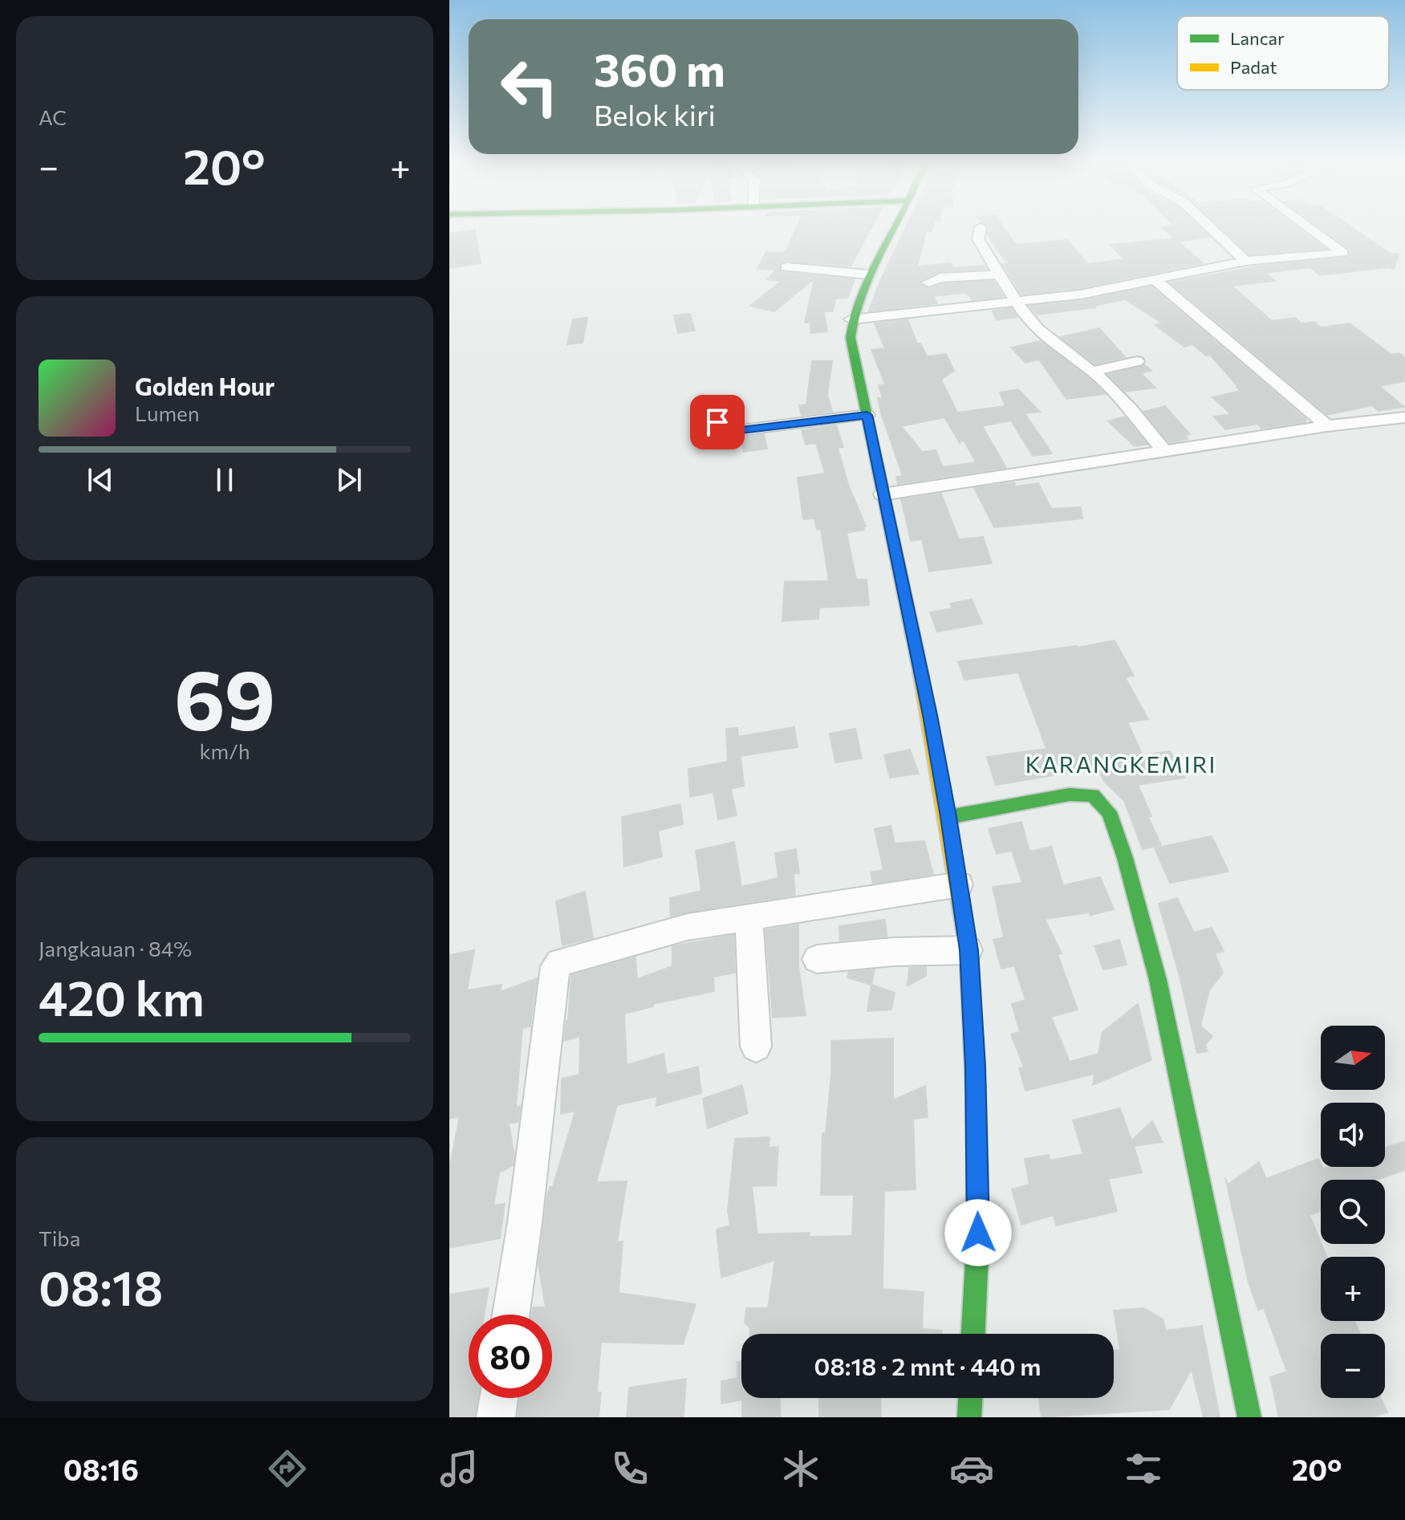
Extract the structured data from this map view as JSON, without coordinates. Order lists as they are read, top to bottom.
{
  "districts": ["KARANGKEMIRI"],
  "legend": ["Lancar", "Padat"],
  "north": "right",
  "page": {
    "tile": [
      "AC",
      ["69", "km/h"],
      ["Jangkauan · 84%", "420 km"],
      ["Tiba", "08:18"]
    ],
    "turn": ["360 m", "Belok kiri"],
    "heat": ["−", "20°", "+"],
    "song": ["Golden Hour", "Lumen"],
    "map_buttons": ["+", "−"],
    "limit": "80",
    "trip": "08:18 · 2 mnt · 440 m",
    "tabs": ["08:16", "20°"]
  }
}
